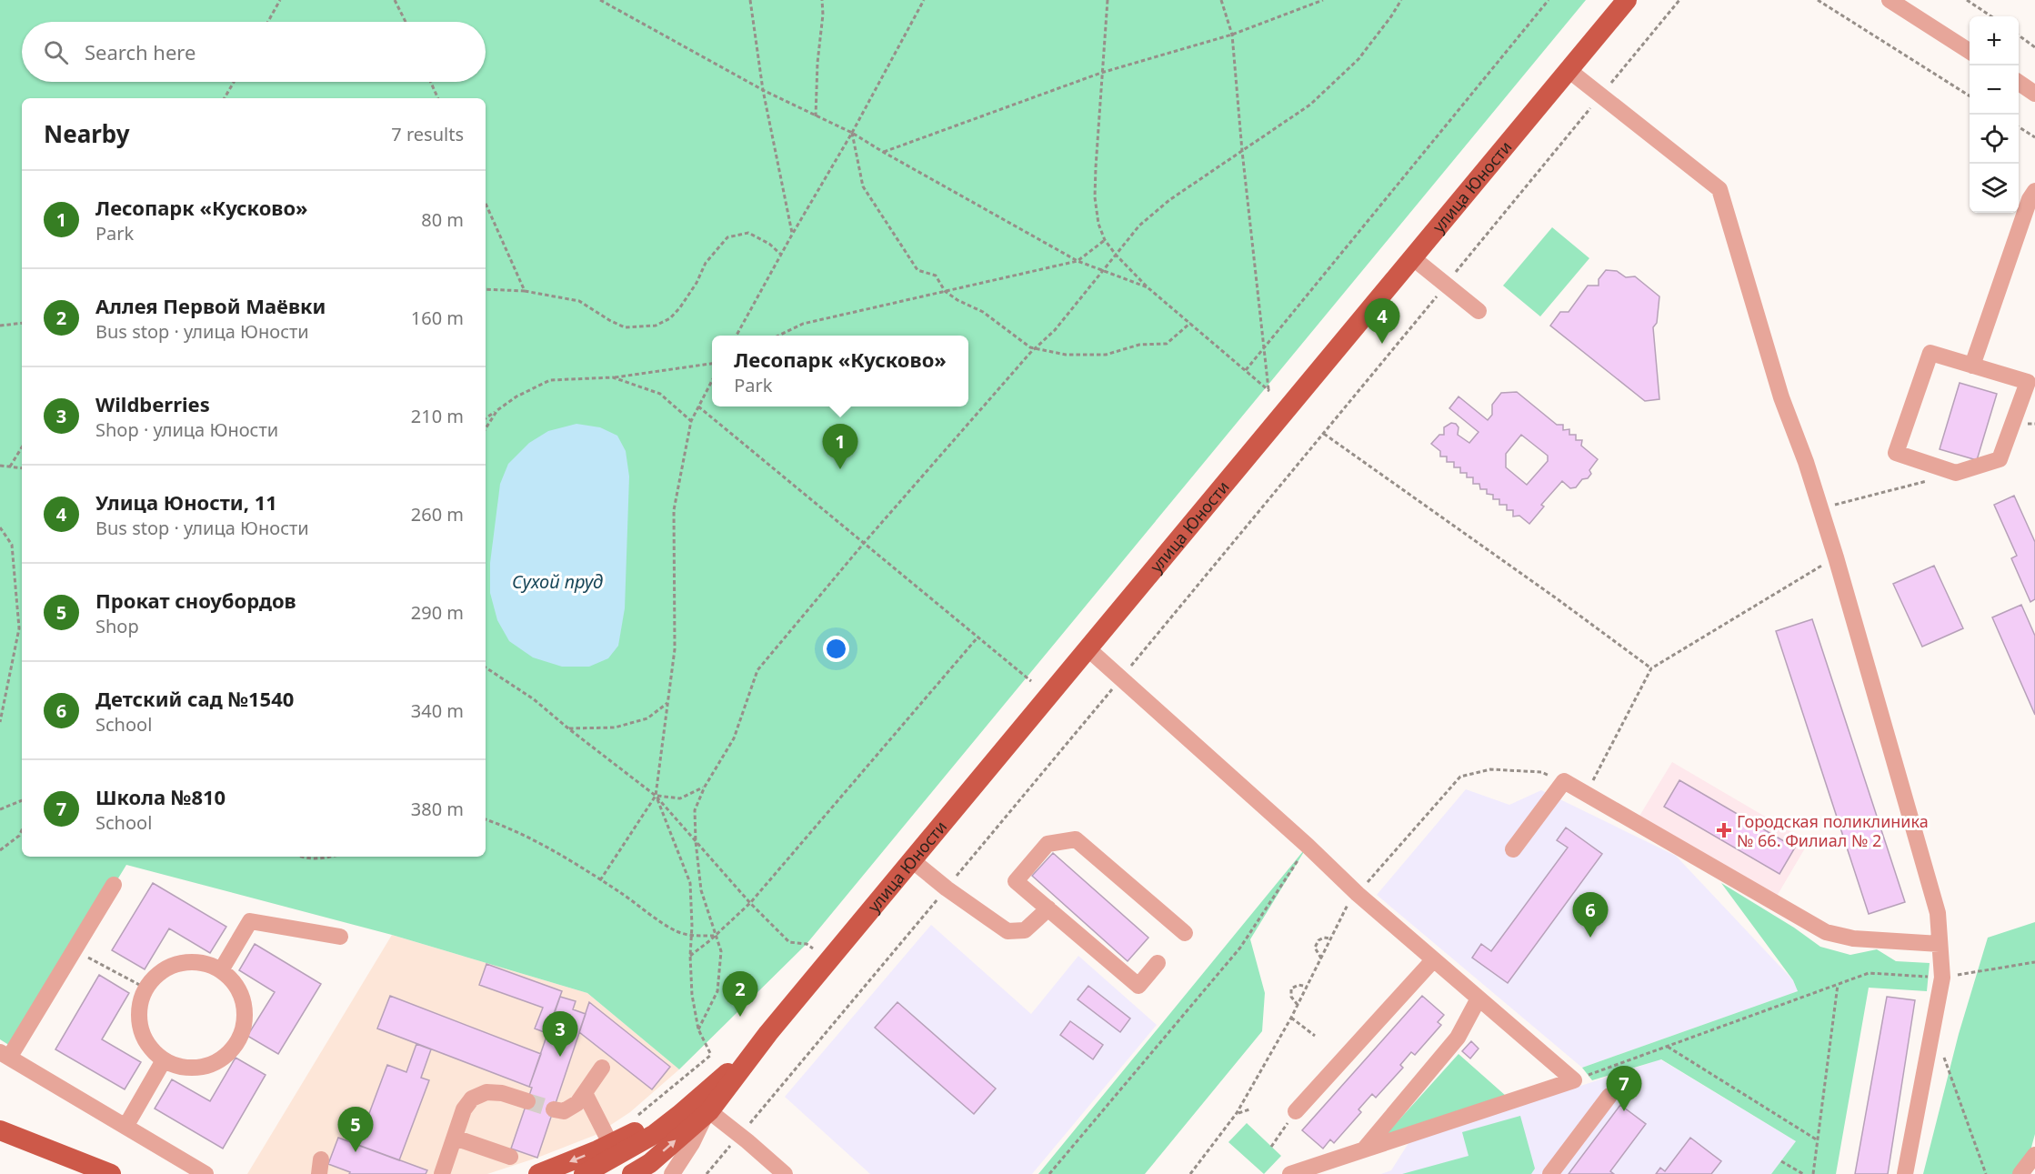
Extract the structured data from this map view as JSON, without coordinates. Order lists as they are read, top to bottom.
{
  "streets": {
    "main road": ["улица Юности"]
  },
  "water": ["Сухой пруд"],
  "places": {
    "health": ["Городская поликлиника № 66. Филиал № 2"]
  },
  "page": {
    "map_buttons": ["+", "−"],
    "search": "Search here",
    "heading": ["Nearby", "7 results"],
    "list": [
      {
        "mark": "1",
        "name": "Лесопарк «Кусково»",
        "note": "Park",
        "value": "80 m"
      },
      {
        "mark": "2",
        "name": "Аллея Первой Маёвки",
        "note": "Bus stop · улица Юности",
        "value": "160 m"
      },
      {
        "mark": "3",
        "name": "Wildberries",
        "note": "Shop · улица Юности",
        "value": "210 m"
      },
      {
        "mark": "4",
        "name": "Улица Юности, 11",
        "note": "Bus stop · улица Юности",
        "value": "260 m"
      },
      {
        "mark": "5",
        "name": "Прокат сноубордов",
        "note": "Shop",
        "value": "290 m"
      },
      {
        "mark": "6",
        "name": "Детский сад №1540",
        "note": "School",
        "value": "340 m"
      },
      {
        "mark": "7",
        "name": "Школа №810",
        "note": "School",
        "value": "380 m"
      }
    ],
    "pins": [
      "4",
      "1",
      "6",
      "2",
      "3",
      "7",
      "5"
    ],
    "popup": ["Лесопарк «Кусково»", "Park"]
  }
}
